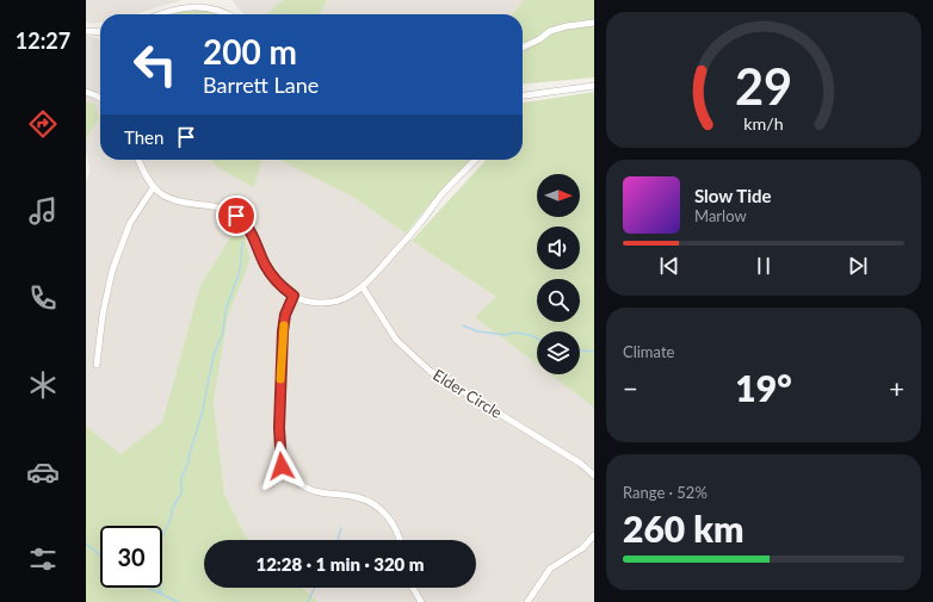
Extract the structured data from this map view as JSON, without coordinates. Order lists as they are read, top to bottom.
{
  "streets": {
    "street": ["Elder Circle"]
  },
  "north": "right",
  "page": {
    "tabs": "12:27",
    "turn": ["200 m", "Barrett Lane"],
    "then": "Then",
    "song": ["Slow Tide", "Marlow"],
    "tile": [
      "Climate",
      ["Range · 52%", "260 km"]
    ],
    "heat": ["−", "19°", "+"],
    "limit": "30",
    "trip": "12:28 · 1 min · 320 m",
    "gauge": ["29", "km/h"]
  }
}
